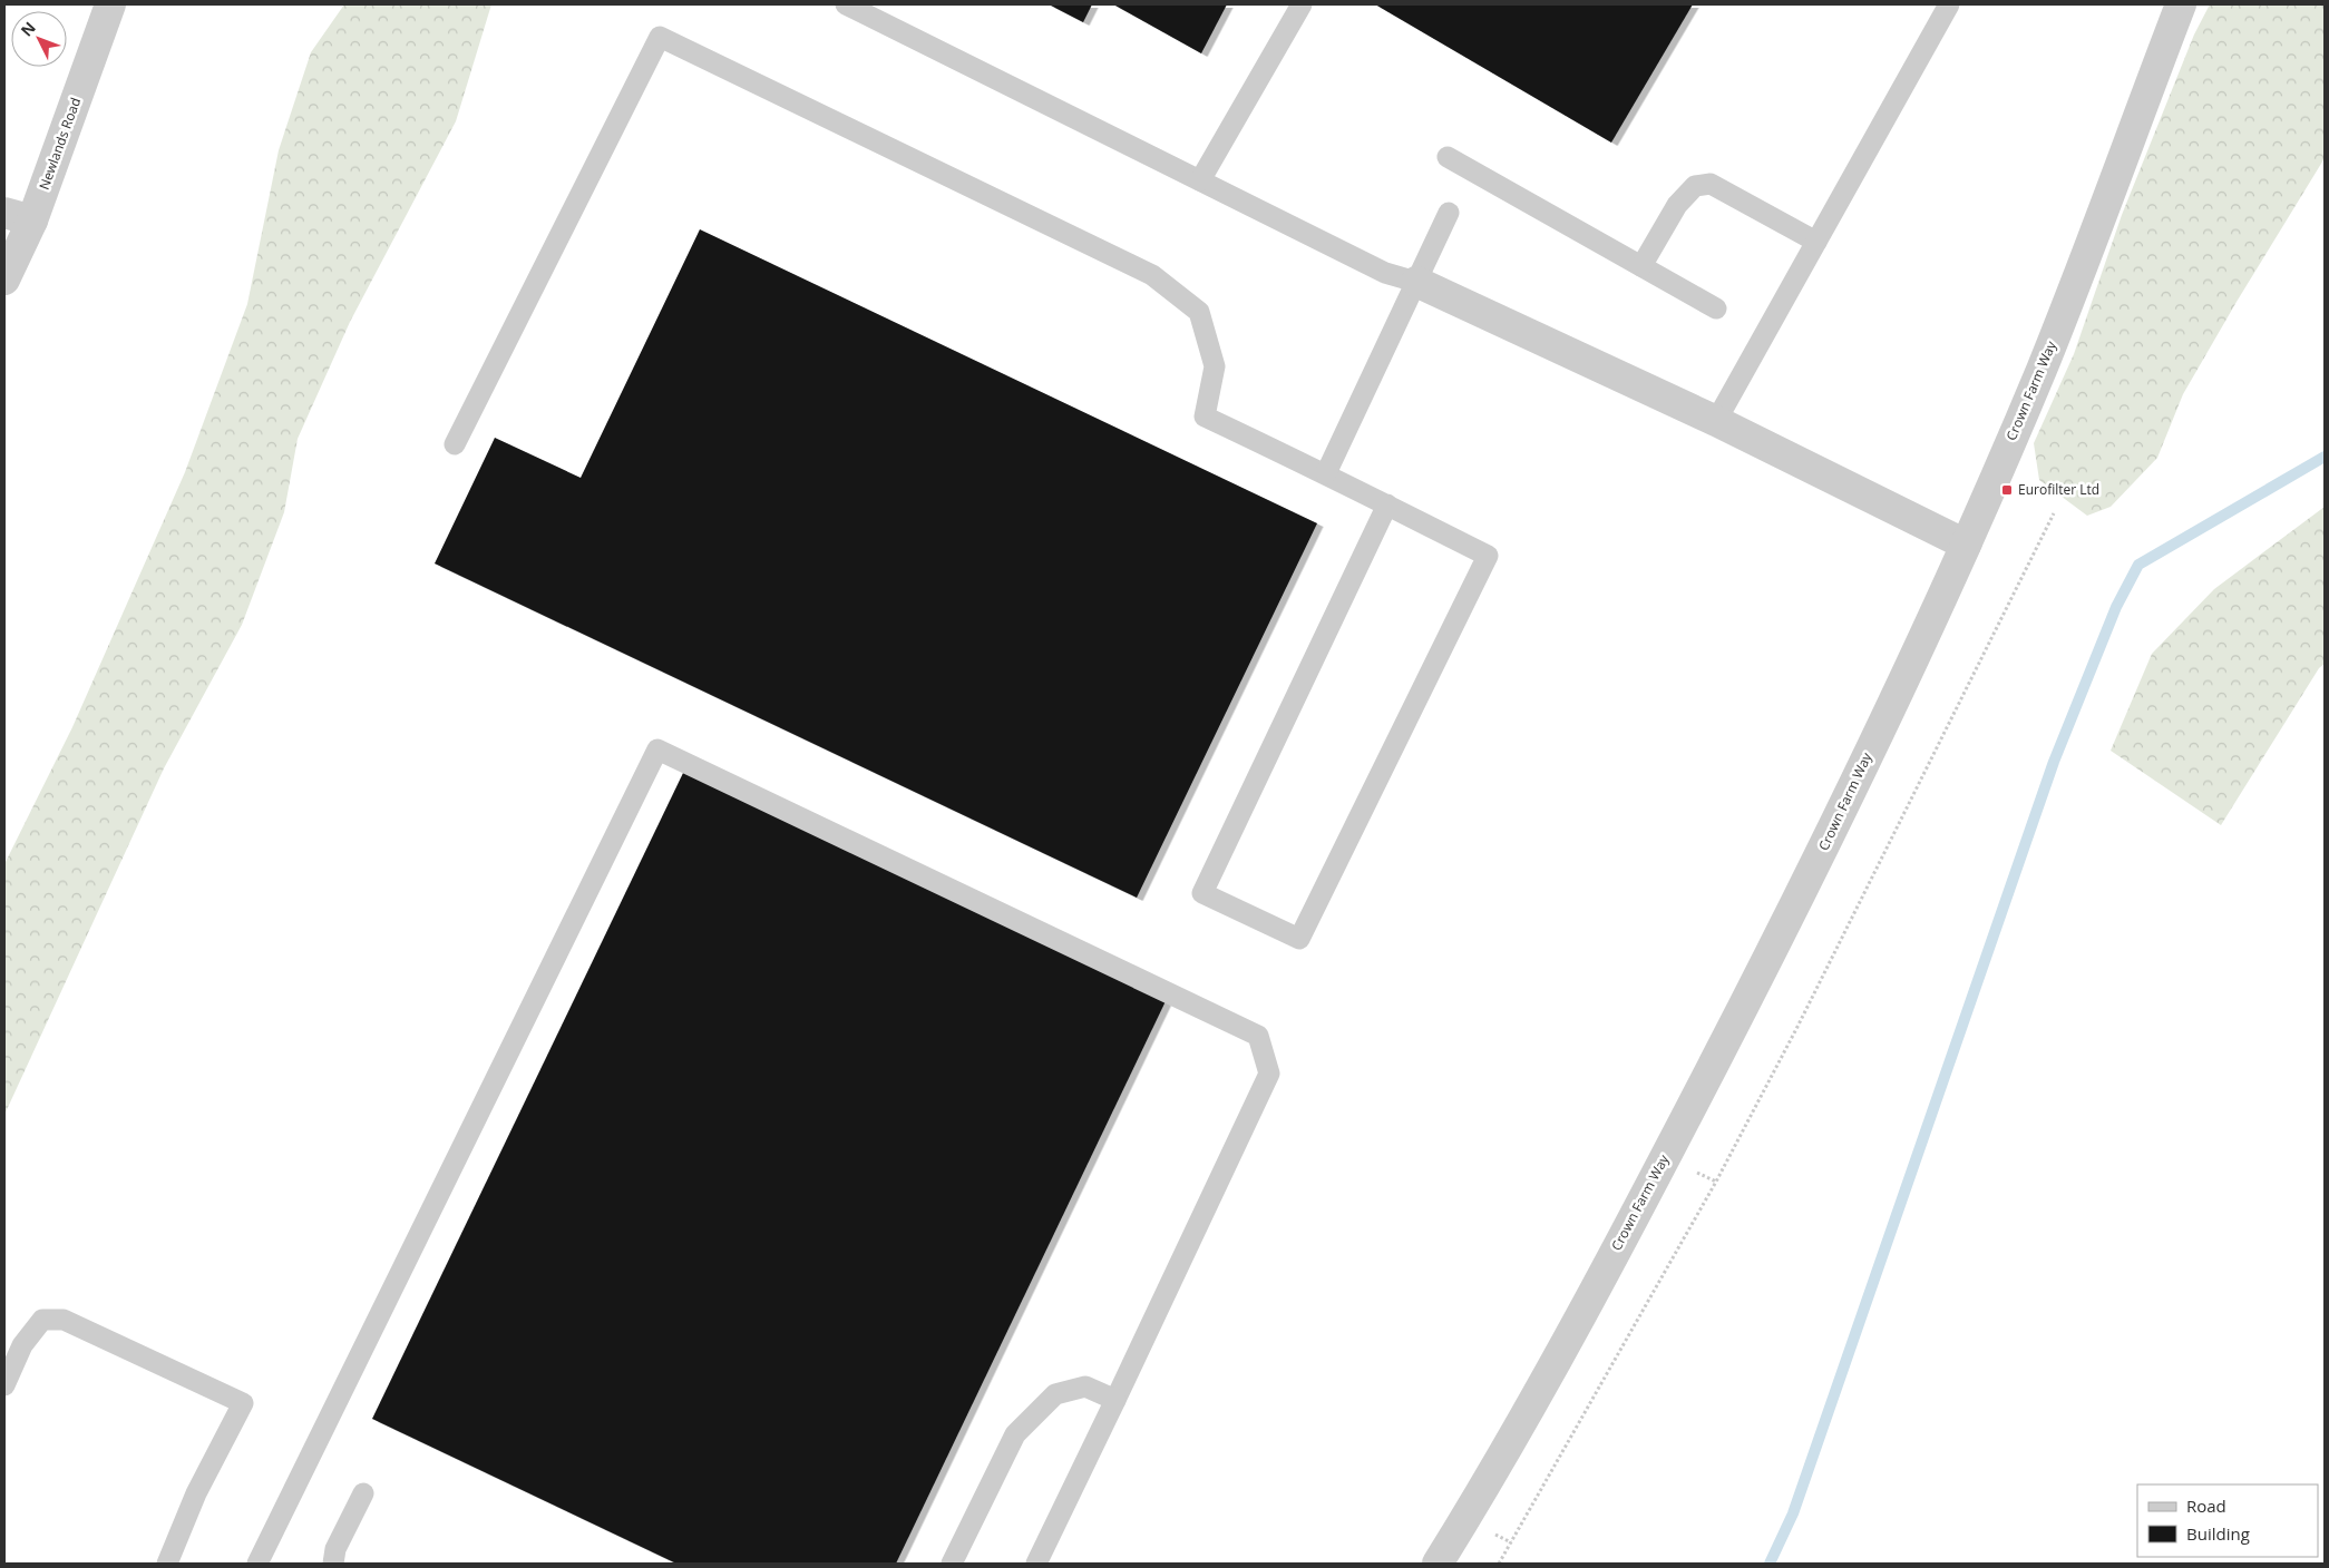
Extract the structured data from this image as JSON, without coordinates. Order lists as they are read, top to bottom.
{
  "streets": {
    "street": ["Newlands Road", "Crown Farm Way"]
  },
  "places": {
    "transit": ["Eurofilter Ltd"]
  },
  "legend": ["Road", "Building"],
  "north": "top left"
}
